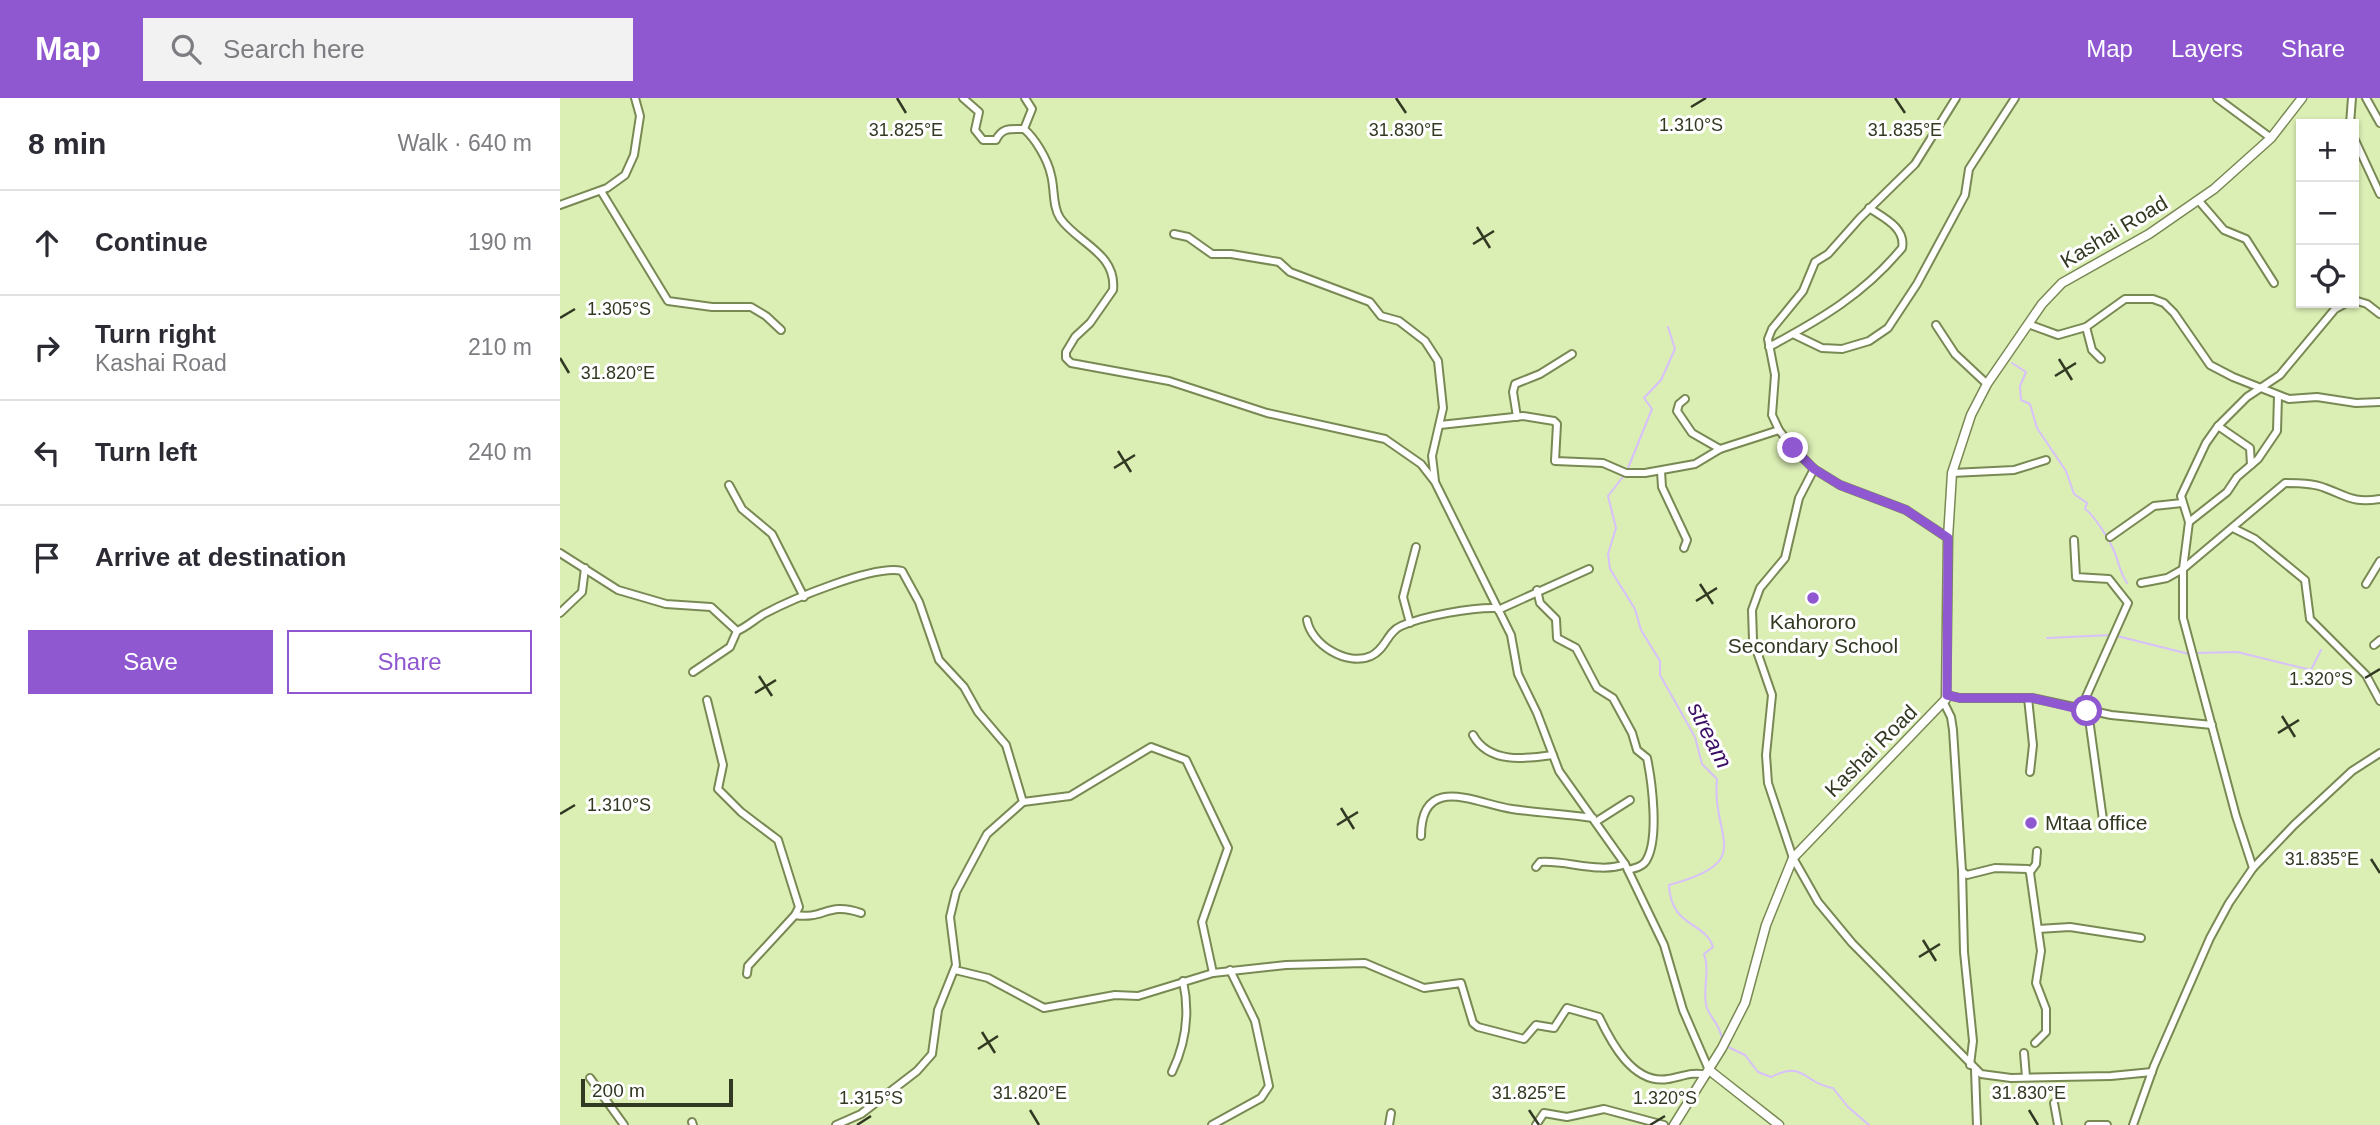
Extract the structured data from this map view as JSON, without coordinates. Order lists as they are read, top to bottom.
{
  "streets": {
    "street": ["Kashai Road"]
  },
  "water": ["stream"],
  "places": ["Kahororo Secondary School", "Mtaa office"],
  "scale_bar": "200 m",
  "page": {
    "header": "Map",
    "search": "Search here",
    "nav": ["Map", "Layers", "Share"],
    "heading": ["8 min", "Walk · 640 m"],
    "map_buttons": ["+", "−"],
    "list": [
      ["Continue", "190 m"],
      ["Turn right", "Kashai Road", "210 m"],
      ["Turn left", "240 m"],
      "Arrive at destination"
    ],
    "buttons": ["Save", "Share"],
    "scale": "200 m"
  },
  "coordinates": [
    "1.310°S",
    "31.825°E",
    "31.830°E",
    "31.835°E",
    "1.305°S",
    "31.820°E",
    "1.320°S",
    "1.315°S"
  ]
}
